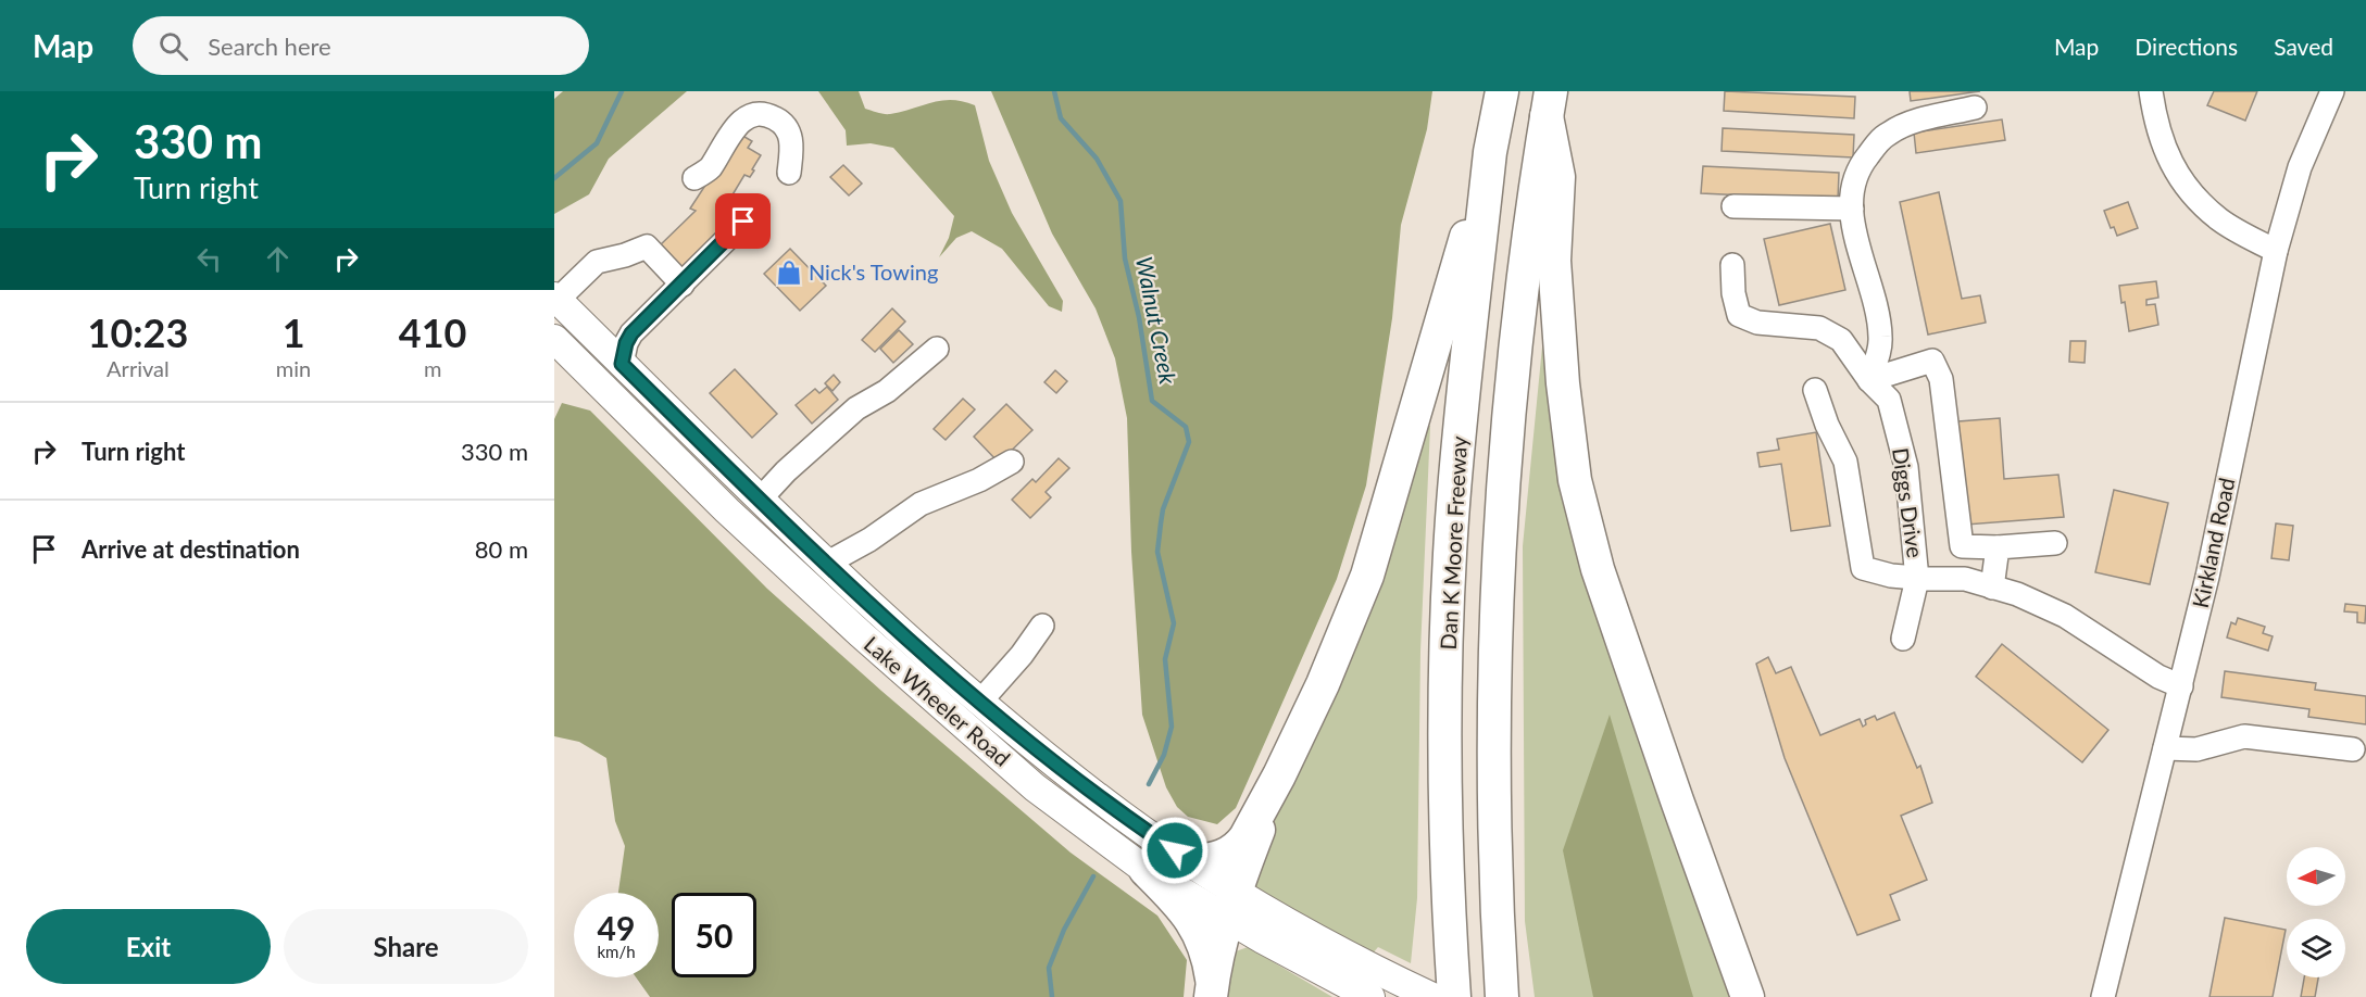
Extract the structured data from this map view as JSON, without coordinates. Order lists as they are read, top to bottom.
{
  "streets": {
    "highway": ["Dan K Moore Freeway"],
    "main road": ["Lake Wheeler Road"],
    "street": ["Diggs Drive", "Kirkland Road"]
  },
  "crossings": [
    ["Diggs Drive", "Kirkland Road"]
  ],
  "water": ["Walnut Creek"],
  "places": {
    "shop": ["Nick's Towing"]
  },
  "north": "left",
  "page": {
    "header": "Map",
    "search": "Search here",
    "nav": ["Map", "Directions", "Saved"],
    "turn": ["330 m", "Turn right"],
    "eta": [
      "10:23",
      "Arrival",
      "1",
      "min",
      "410",
      "m"
    ],
    "list": [
      {
        "name": "Turn right",
        "value": "330 m"
      },
      {
        "name": "Arrive at destination",
        "value": "80 m"
      }
    ],
    "speed": "49 km/h",
    "limit": "50",
    "buttons": ["Exit", "Share"]
  }
}
